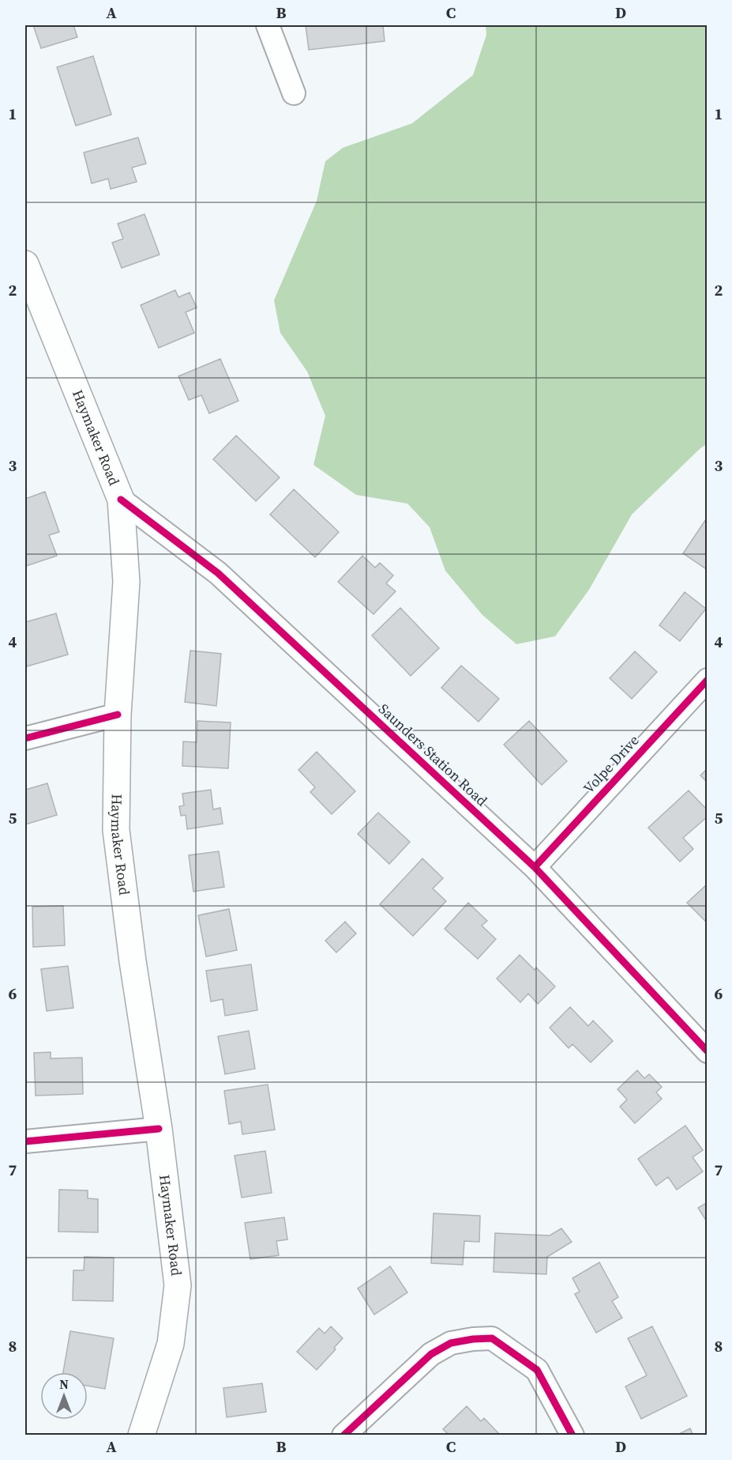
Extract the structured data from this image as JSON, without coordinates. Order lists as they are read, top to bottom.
{
  "streets": {
    "main road": ["Haymaker Road"],
    "street": ["Saunders Station Road", "Volpe Drive"]
  },
  "crossings": [
    ["Haymaker Road", "Saunders Station Road"],
    ["Saunders Station Road", "Volpe Drive"]
  ],
  "north": "top",
  "grid": {
    "columns": [
      "A",
      "B",
      "C",
      "D"
    ],
    "rows": [
      "1",
      "2",
      "3",
      "4",
      "5",
      "6",
      "7",
      "8"
    ]
  }
}
